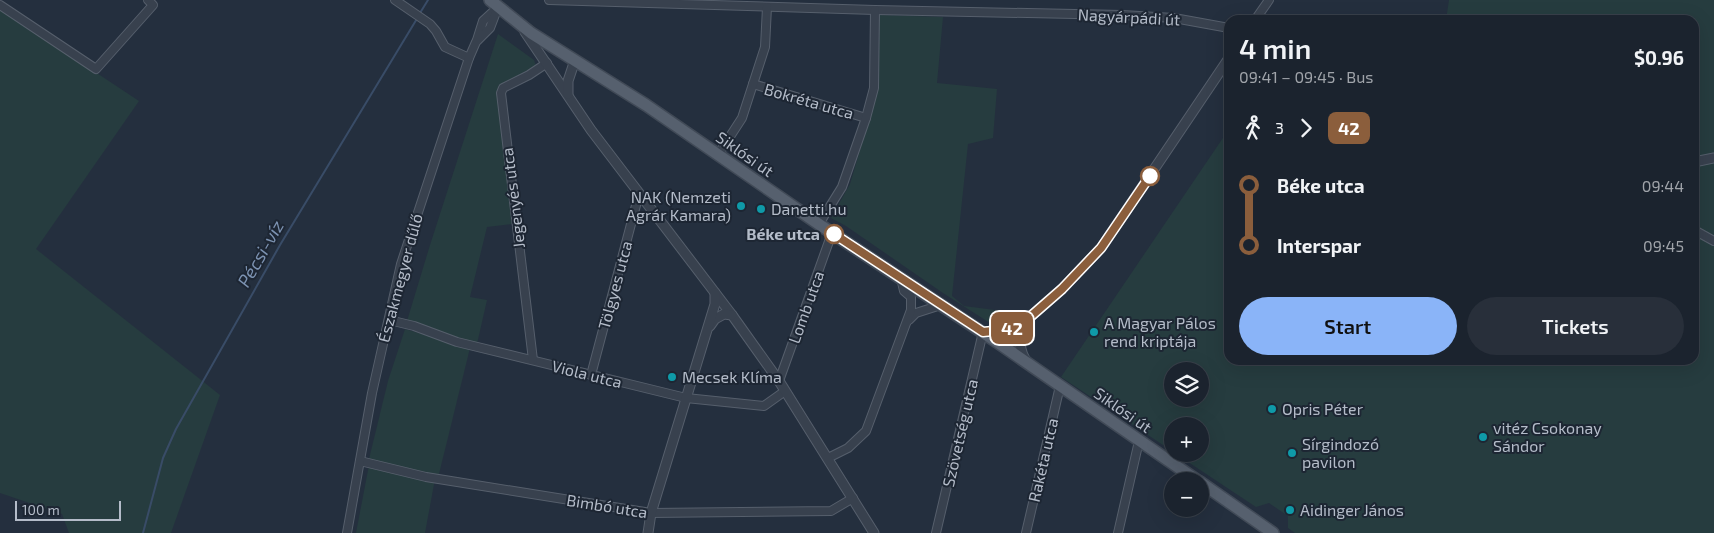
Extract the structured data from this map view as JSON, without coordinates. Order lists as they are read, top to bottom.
{
  "streets": {
    "main road": ["Siklósi út"],
    "street": [
      "Nagyárpádi út",
      "Bokréta utca",
      "Jegenyés utca",
      "Északmegyer dűlő",
      "Tölgyes utca",
      "Lomb utca",
      "Viola utca",
      "Szövetség utca",
      "Rakéta utca",
      "Bimbó utca"
    ]
  },
  "crossings": [
    ["Siklósi út", "Északmegyer dűlő"],
    ["Siklósi út", "Lomb utca"],
    ["Siklósi út", "Szövetség utca"],
    ["Siklósi út", "Rakéta utca"],
    ["Jegenyés utca", "Viola utca"],
    ["Északmegyer dűlő", "Viola utca"],
    ["Északmegyer dűlő", "Bimbó utca"],
    ["Tölgyes utca", "Viola utca"]
  ],
  "water": ["Pécsi-víz"],
  "places": [
    "NAK (Nemzeti Agrár Kamara)",
    "Danetti.hu",
    "Béke utca",
    "A Magyar Pálos rend kriptája",
    "Mecsek Klíma",
    "Opris Péter",
    "vitéz Csokonay Sándor",
    "Sírgindozó pavilon",
    "Aidinger János"
  ],
  "lines": ["bus line 42"],
  "scale_bar": "100 m",
  "page": {
    "on_map": "42",
    "heading": ["4 min", "09:41 – 09:45 · Bus", "$0.96"],
    "legs": ["3", "42"],
    "list": [
      {
        "name": "Béke utca",
        "value": "09:44"
      },
      {
        "name": "Interspar",
        "value": "09:45"
      }
    ],
    "buttons": ["Start", "Tickets"],
    "map_buttons": ["+", "−"],
    "scale": "100 m"
  }
}
